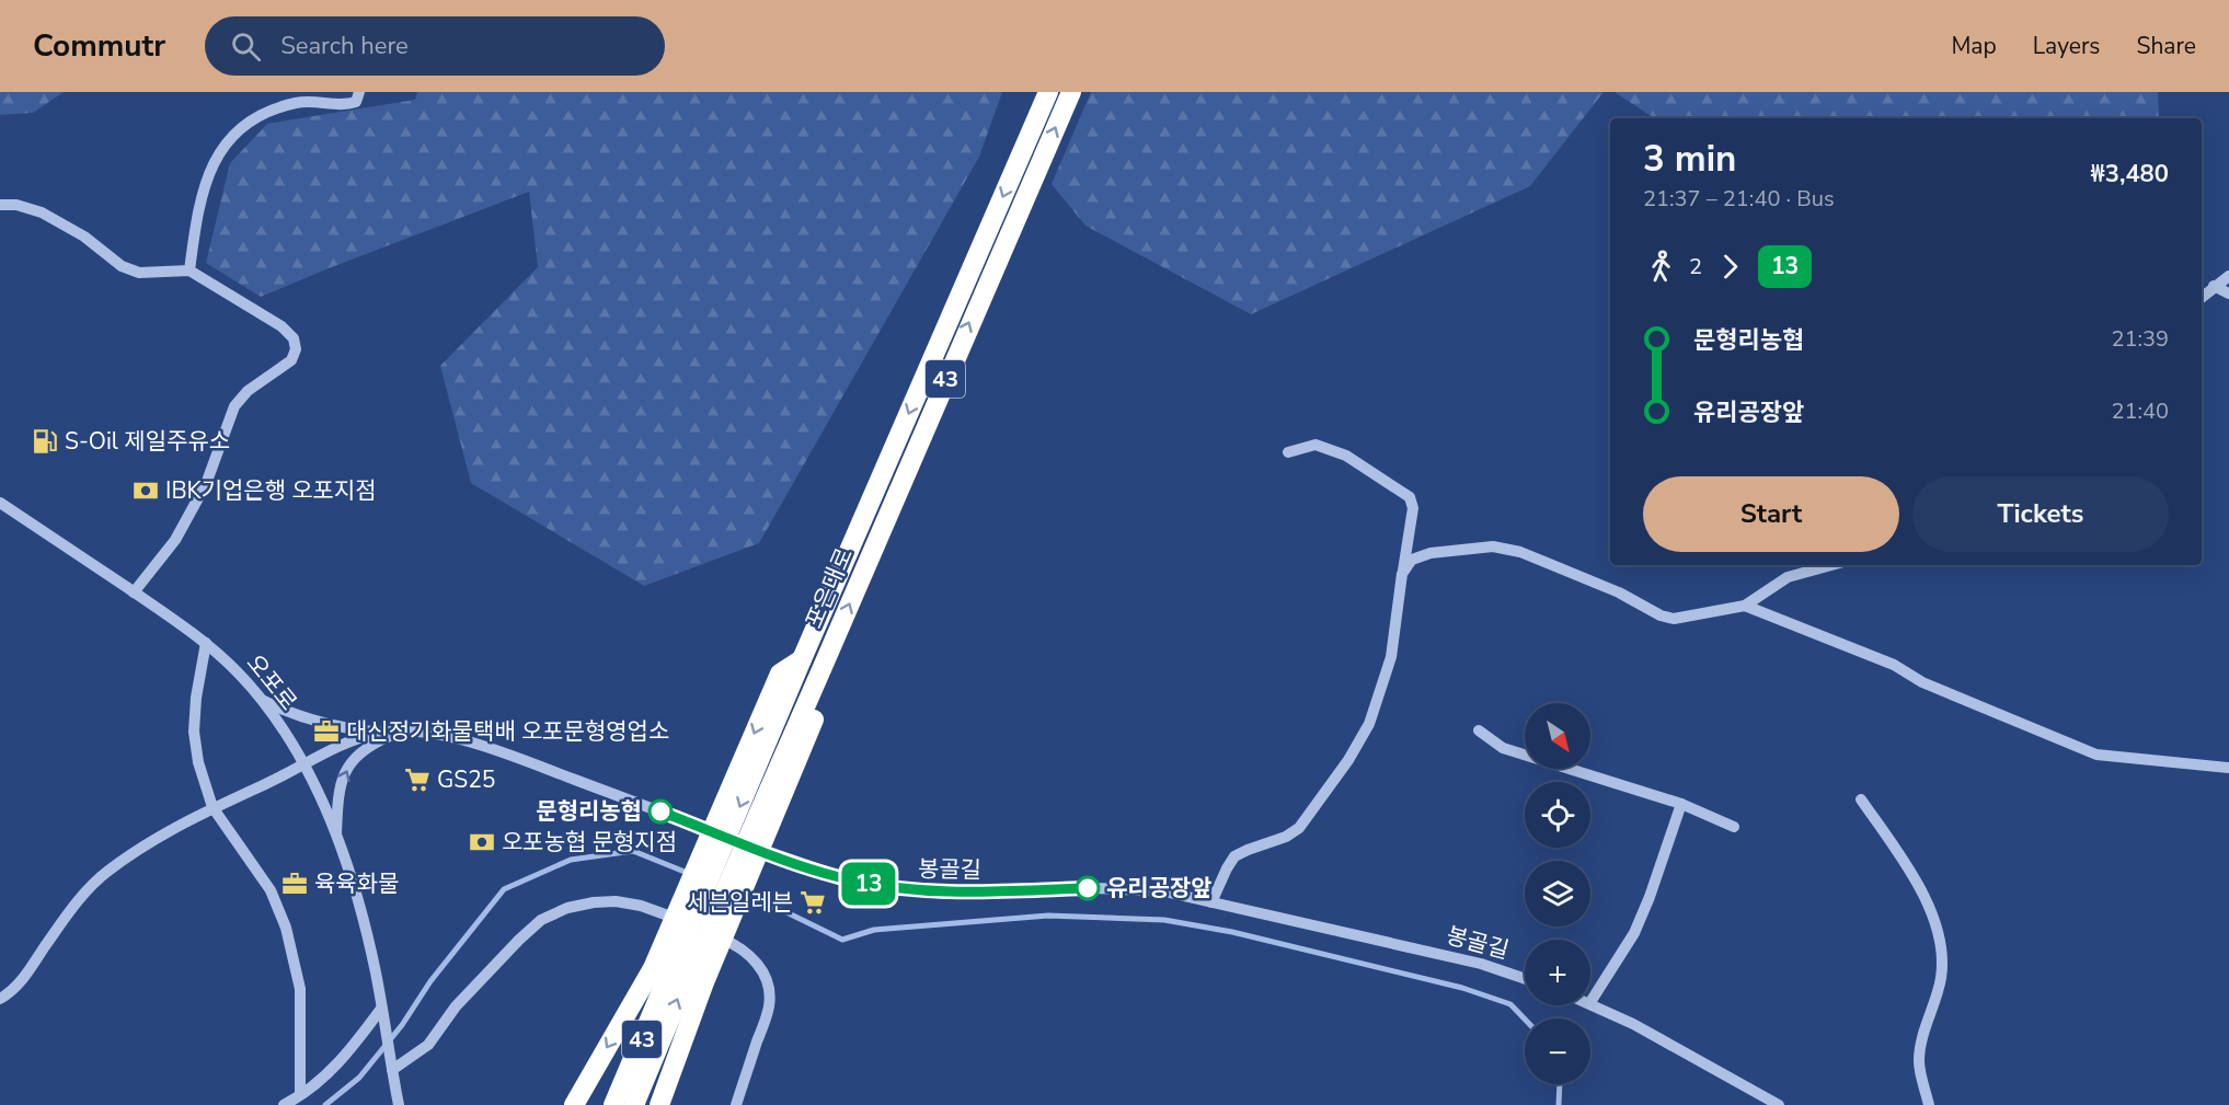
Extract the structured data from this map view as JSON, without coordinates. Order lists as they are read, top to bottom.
{
  "streets": {
    "highway": ["43", "포은대로"],
    "street": ["오포로", "봉골길"]
  },
  "crossings": [
    ["43", "포은대로"],
    ["오포로", "봉골길"]
  ],
  "places": {
    "fuel station": ["S-Oil 제일주유소"],
    "bank": ["IBK기업은행 오포지점", "오포농협 문형지점"],
    "office": ["대신정기화물택배 오포문형영업소", "육육화물"],
    "supermarket": ["GS25", "세븐일레븐"],
    "other": ["문형리농협", "유리공장앞"]
  },
  "lines": ["bus line 13"],
  "north": "bottom right",
  "page": {
    "header": "Commutr",
    "search": "Search here",
    "nav": ["Map", "Layers", "Share"],
    "on_map": "13",
    "heading": ["3 min", "21:37 – 21:40 · Bus", "₩3,480"],
    "legs": ["2", "13"],
    "list": [
      {
        "name": "문형리농협",
        "value": "21:39"
      },
      {
        "name": "유리공장앞",
        "value": "21:40"
      }
    ],
    "buttons": ["Start", "Tickets"],
    "map_buttons": ["+", "−"]
  }
}
